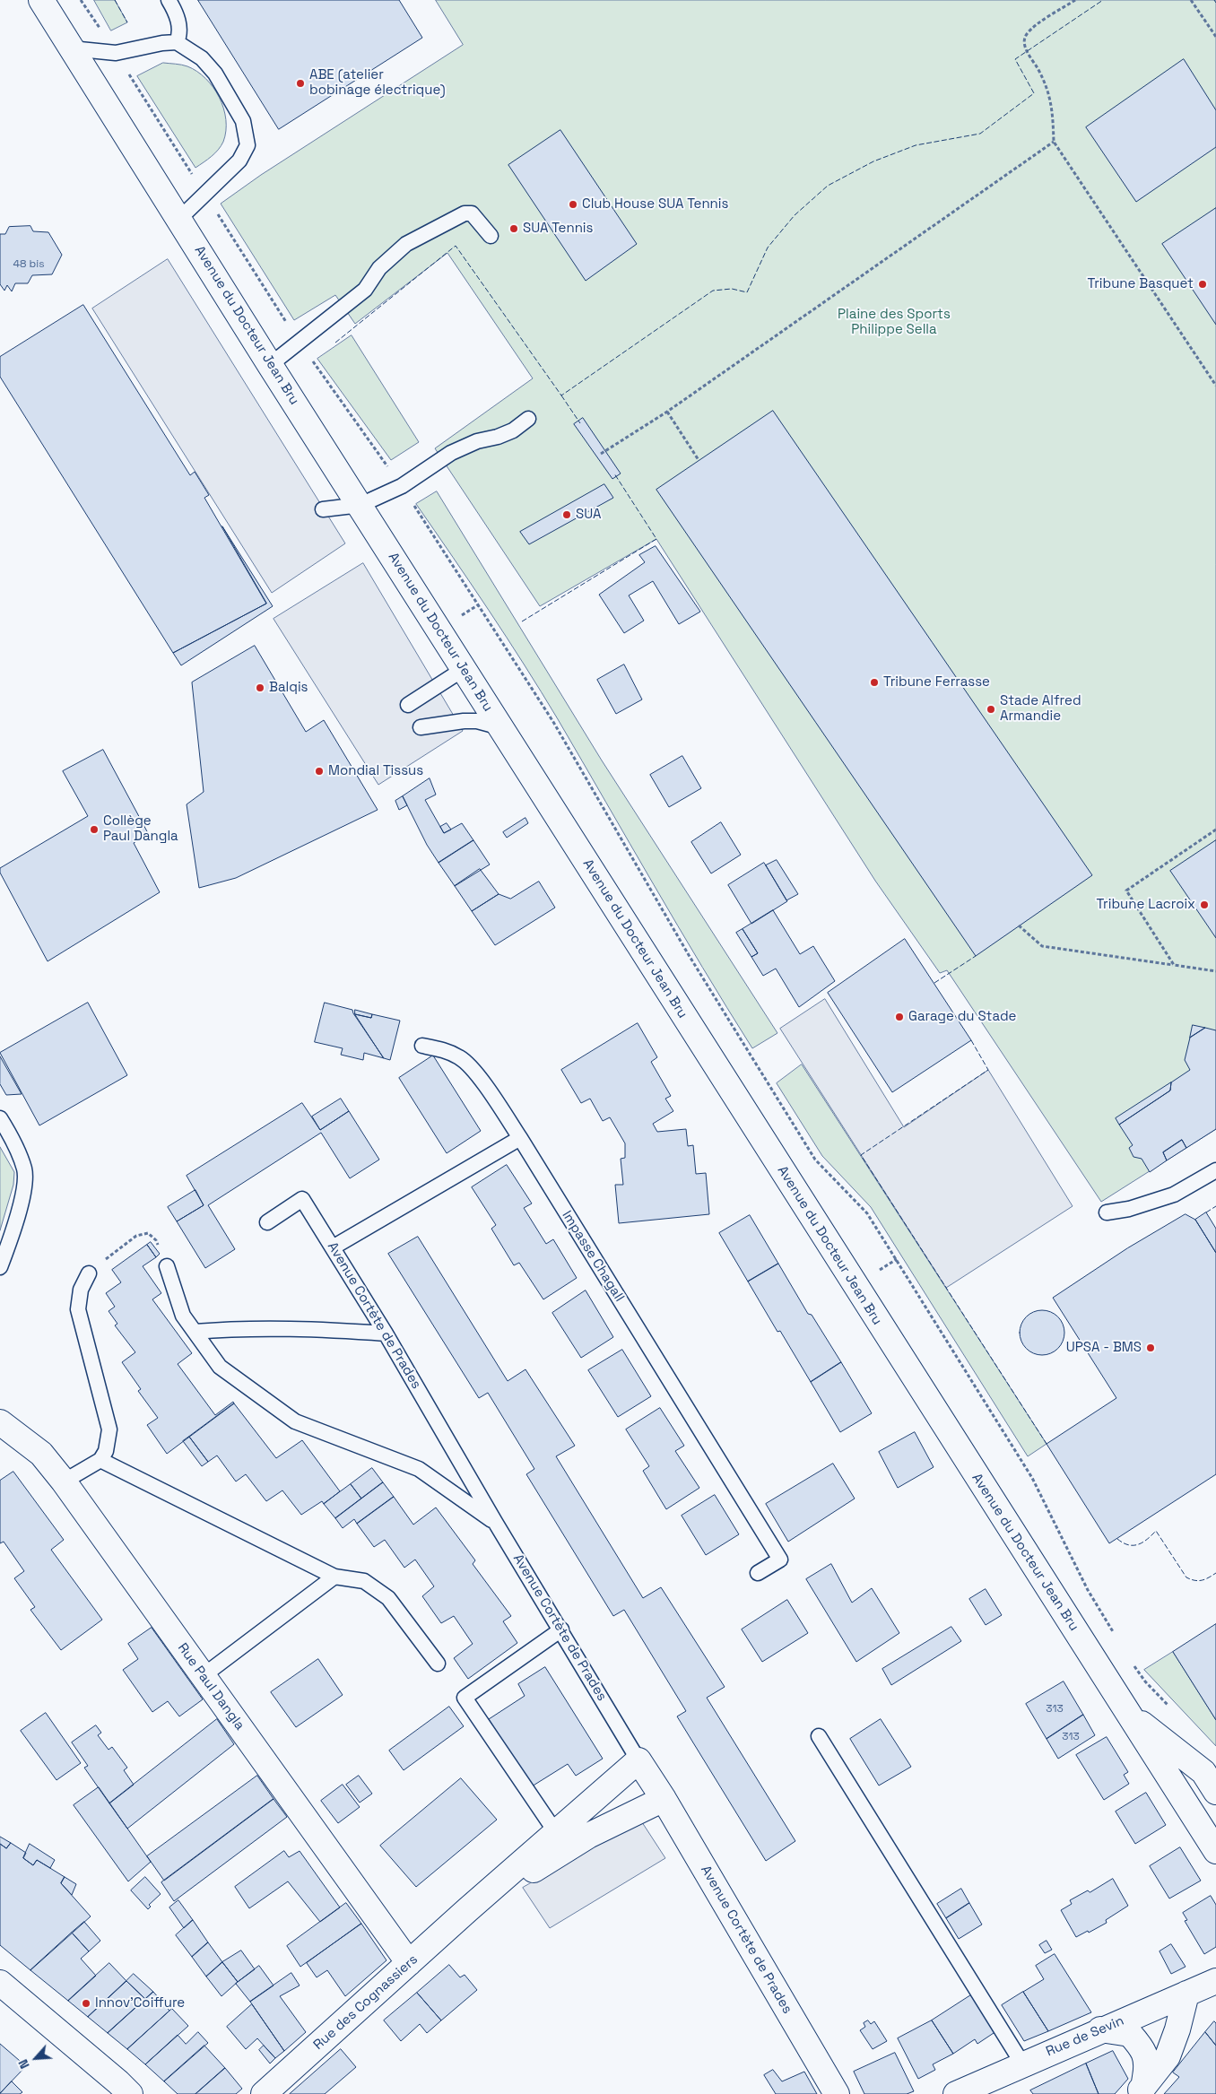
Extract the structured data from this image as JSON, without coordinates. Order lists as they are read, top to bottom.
{
  "streets": {
    "main road": [
      "Avenue du Docteur Jean Bru",
      "Avenue Cortète de Prades",
      "Rue Paul Dangla",
      "Rue des Cognassiers",
      "Rue de Sevin"
    ],
    "lane": ["Impasse Chagall"]
  },
  "crossings": [
    ["Rue Paul Dangla", "Rue des Cognassiers"]
  ],
  "parks": ["Plaine des Sports Philippe Sella"],
  "places": [
    "ABE (atelier bobinage électrique)",
    "Club House SUA Tennis",
    "SUA Tennis",
    "Tribune Basquet",
    "SUA",
    "Tribune Ferrasse",
    "Balqis",
    "Stade Alfred Armandie",
    "Mondial Tissus",
    "Collège Paul Dangla",
    "Tribune Lacroix",
    "Garage du Stade",
    "UPSA - BMS",
    "Innov'Coiffure"
  ],
  "house_numbers": ["48 bis", "313", "313"],
  "north": "bottom left"
}
